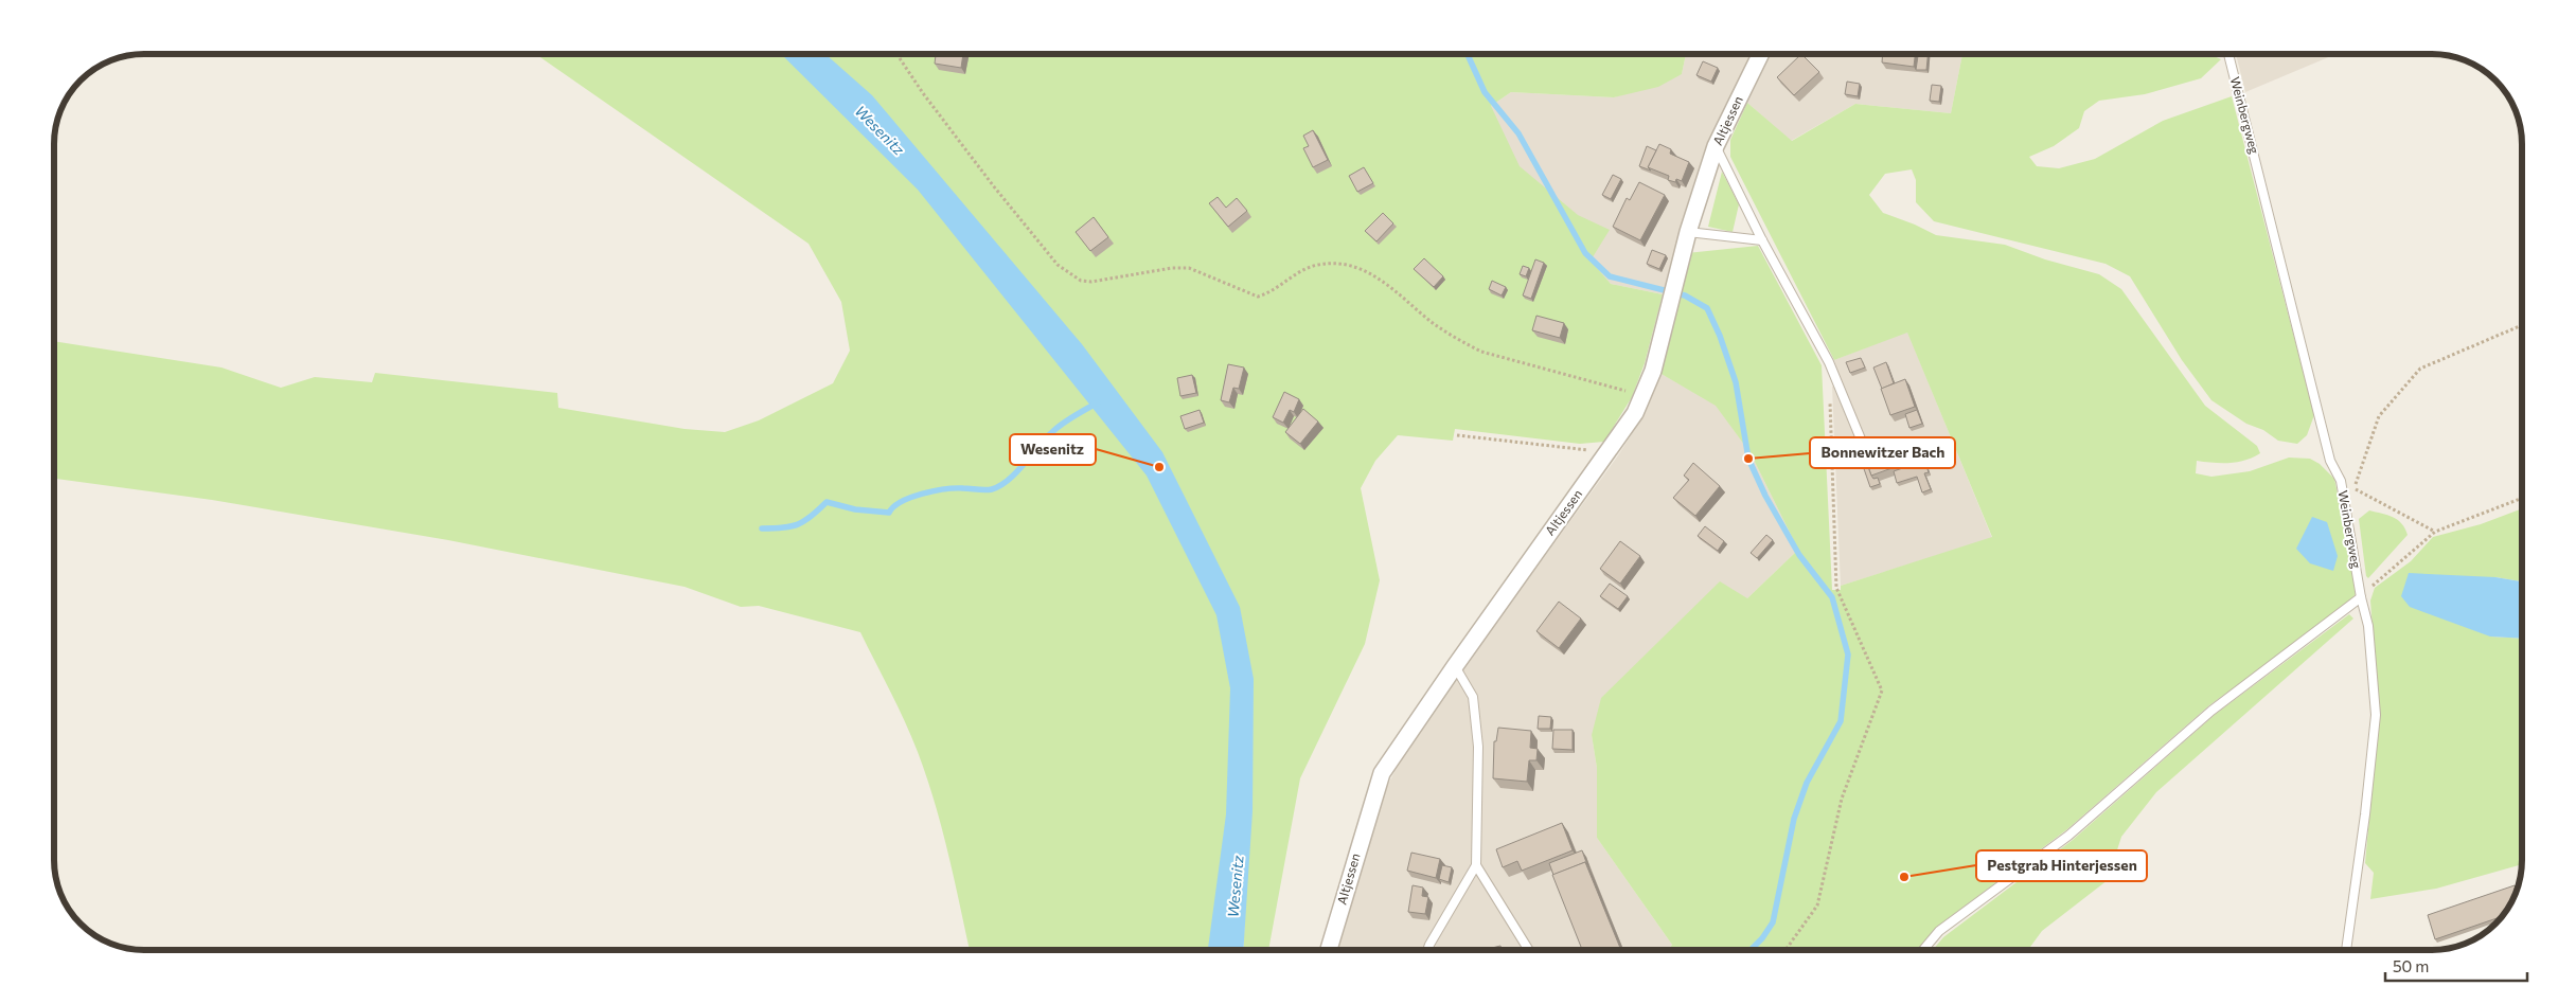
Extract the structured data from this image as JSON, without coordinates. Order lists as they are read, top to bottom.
{
  "streets": {
    "street": ["Altjessen"],
    "lane": ["Weinbergweg"]
  },
  "water": ["Wesenitz"],
  "places": ["Bonnewitzer Bach", "Wesenitz", "Pestgrab Hinterjessen"],
  "scale_bar": "50 m"
}
